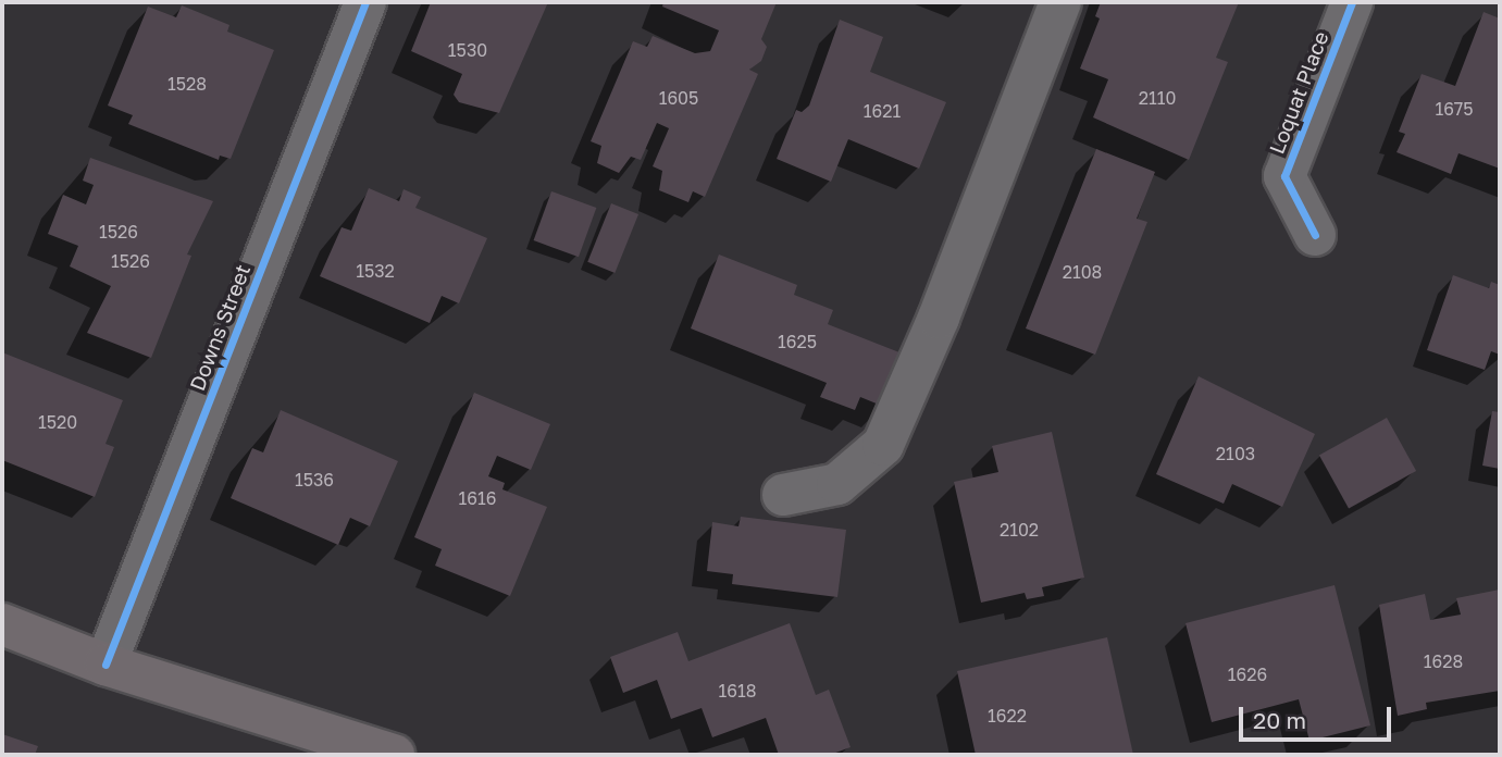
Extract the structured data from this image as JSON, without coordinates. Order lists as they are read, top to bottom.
{
  "streets": {
    "street": ["Loquat Place", "Downs Street"]
  },
  "house_numbers": [
    "1530",
    "1528",
    "1605",
    "2110",
    "1675",
    "1621",
    "1526",
    "1526",
    "1532",
    "2108",
    "1625",
    "1520",
    "2103",
    "1536",
    "1616",
    "2102",
    "1628",
    "1626",
    "1618",
    "1622"
  ],
  "scale_bar": "20 m"
}
